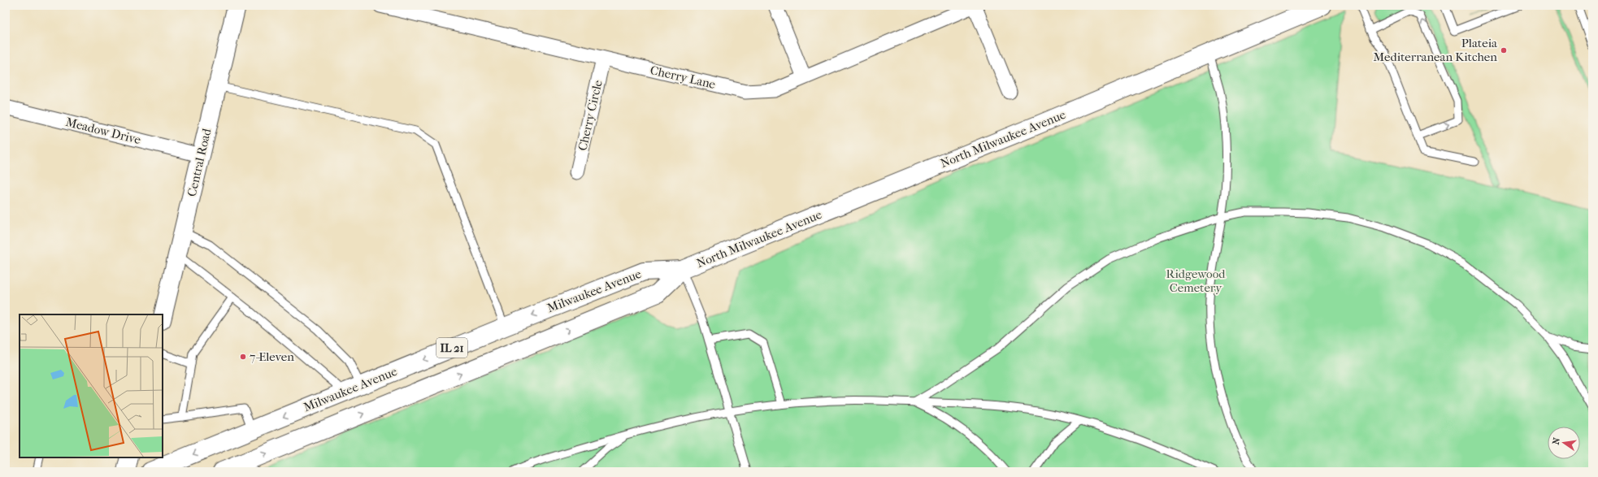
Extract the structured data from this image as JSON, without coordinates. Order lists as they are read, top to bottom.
{
  "streets": {
    "main road": [
      "North Milwaukee Avenue",
      "Central Road",
      "Milwaukee Avenue",
      "IL 21"
    ],
    "street": ["Cherry Lane", "Cherry Circle", "Meadow Drive"]
  },
  "crossings": [
    ["Cherry Lane", "Cherry Circle"],
    ["Meadow Drive", "Central Road"],
    ["North Milwaukee Avenue", "Milwaukee Avenue"],
    ["North Milwaukee Avenue", "IL 21"],
    ["Milwaukee Avenue", "IL 21"]
  ],
  "parks": ["Ridgewood Cemetery"],
  "places": ["Plateia Mediterranean Kitchen", "7-Eleven"],
  "north": "left"
}
